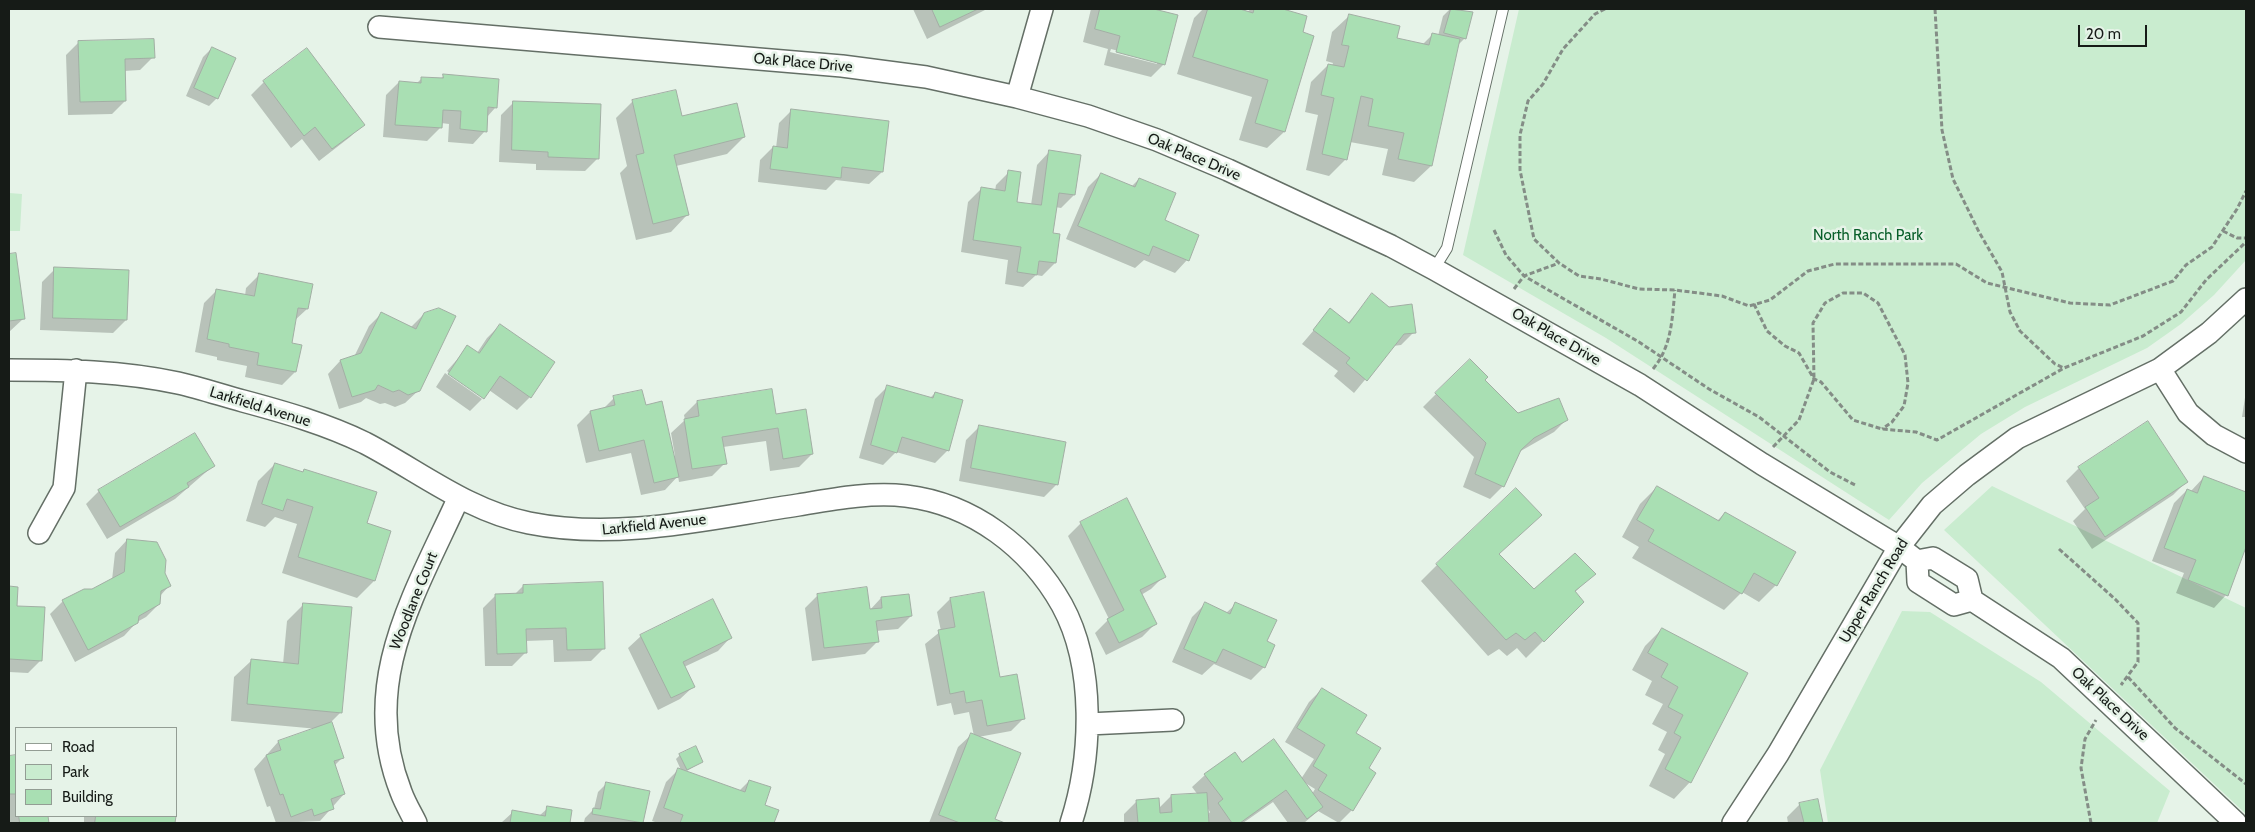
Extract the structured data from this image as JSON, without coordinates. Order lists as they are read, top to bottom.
{
  "streets": {
    "street": [
      "Oak Place Drive",
      "Larkfield Avenue",
      "Upper Ranch Road",
      "Woodlane Court"
    ]
  },
  "crossings": [
    ["Oak Place Drive", "Upper Ranch Road"],
    ["Larkfield Avenue", "Woodlane Court"]
  ],
  "parks": ["North Ranch Park"],
  "legend": ["Road", "Park", "Building"],
  "scale_bar": "20 m"
}
